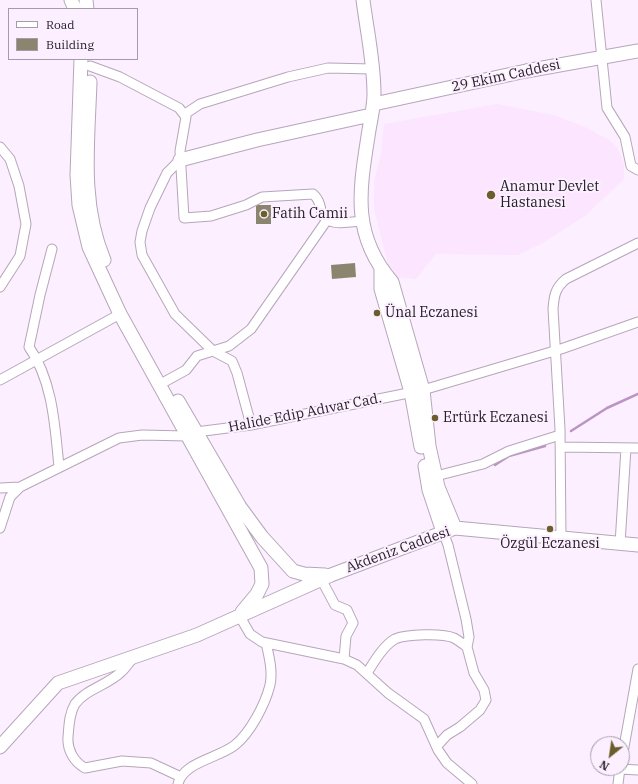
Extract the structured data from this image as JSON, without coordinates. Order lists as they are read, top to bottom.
{
  "streets": {
    "street": ["29 Ekim Caddesi", "Halide Edip Adıvar Cad.", "Akdeniz Caddesi"]
  },
  "places": [
    "Anamur Devlet Hastanesi",
    "Fatih Camii",
    "Ünal Eczanesi",
    "Ertürk Eczanesi",
    "Özgül Eczanesi"
  ],
  "legend": ["Road", "Building"],
  "north": "bottom left"
}
